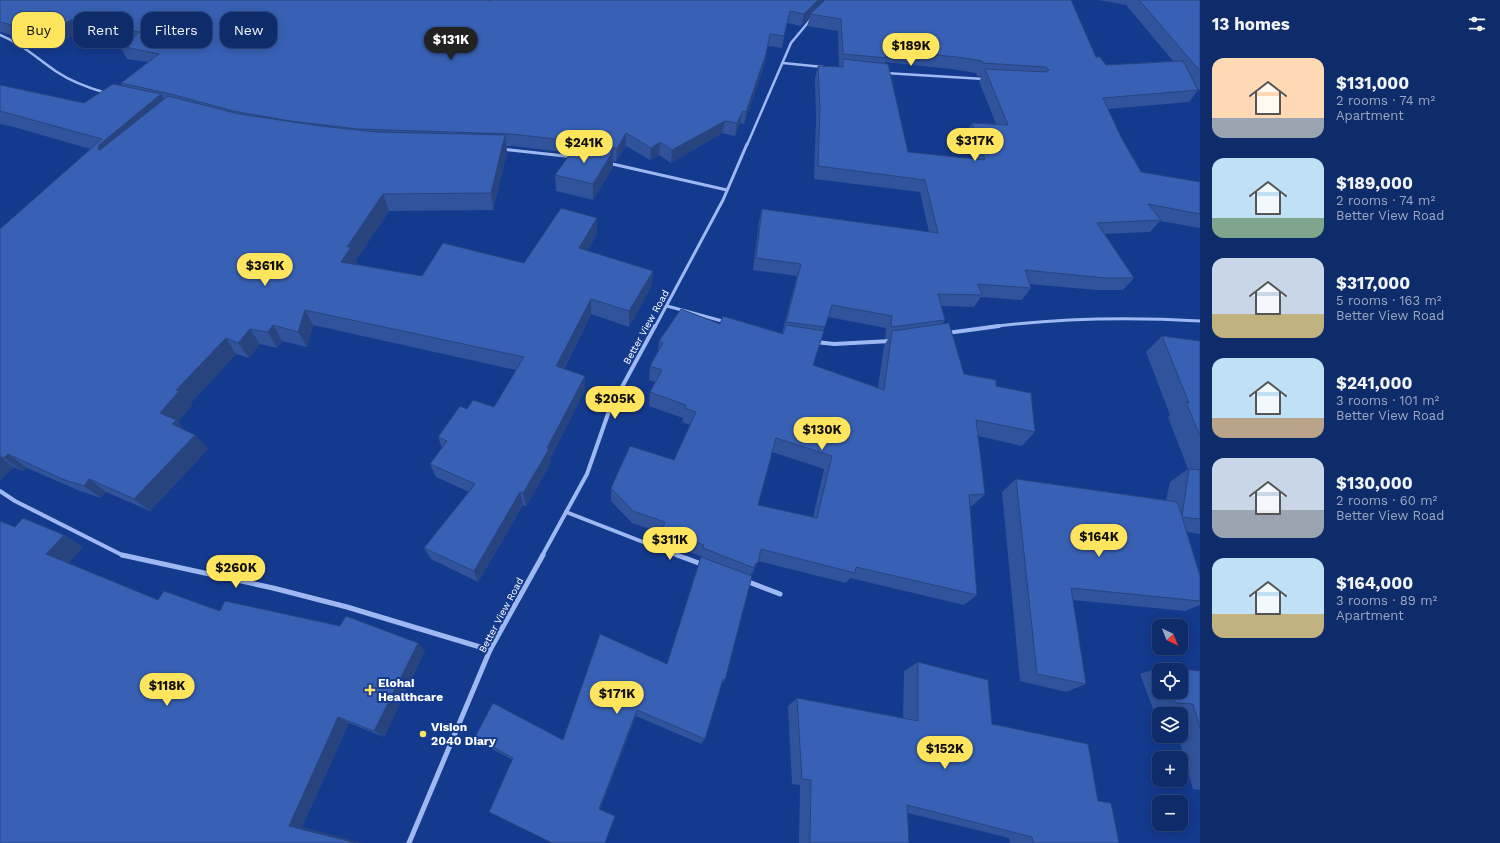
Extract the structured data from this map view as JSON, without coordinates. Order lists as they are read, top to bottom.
{
  "streets": {
    "street": ["Better View Road"]
  },
  "places": {
    "health": ["Elohai Healthcare"],
    "other": ["Vision 2040 Diary"]
  },
  "north": "bottom right",
  "page": {
    "heading": "13 homes",
    "chip": [
      "Buy",
      "Rent",
      "Filters",
      "New"
    ],
    "price": [
      "$131K",
      "$189K",
      "$317K",
      "$241K",
      "$361K",
      "$205K",
      "$130K",
      "$164K",
      "$311K",
      "$260K",
      "$118K",
      "$171K",
      "$152K"
    ],
    "list": [
      {
        "name": "$131,000",
        "note": "2 rooms · 74 m² · Apartment"
      },
      {
        "name": "$189,000",
        "note": "2 rooms · 74 m² · Better View Road"
      },
      {
        "name": "$317,000",
        "note": "5 rooms · 163 m² · Better View Road"
      },
      {
        "name": "$241,000",
        "note": "3 rooms · 101 m² · Better View Road"
      },
      {
        "name": "$130,000",
        "note": "2 rooms · 60 m² · Better View Road"
      },
      {
        "name": "$164,000",
        "note": "3 rooms · 89 m² · Apartment"
      }
    ],
    "map_buttons": ["+", "−"]
  }
}
